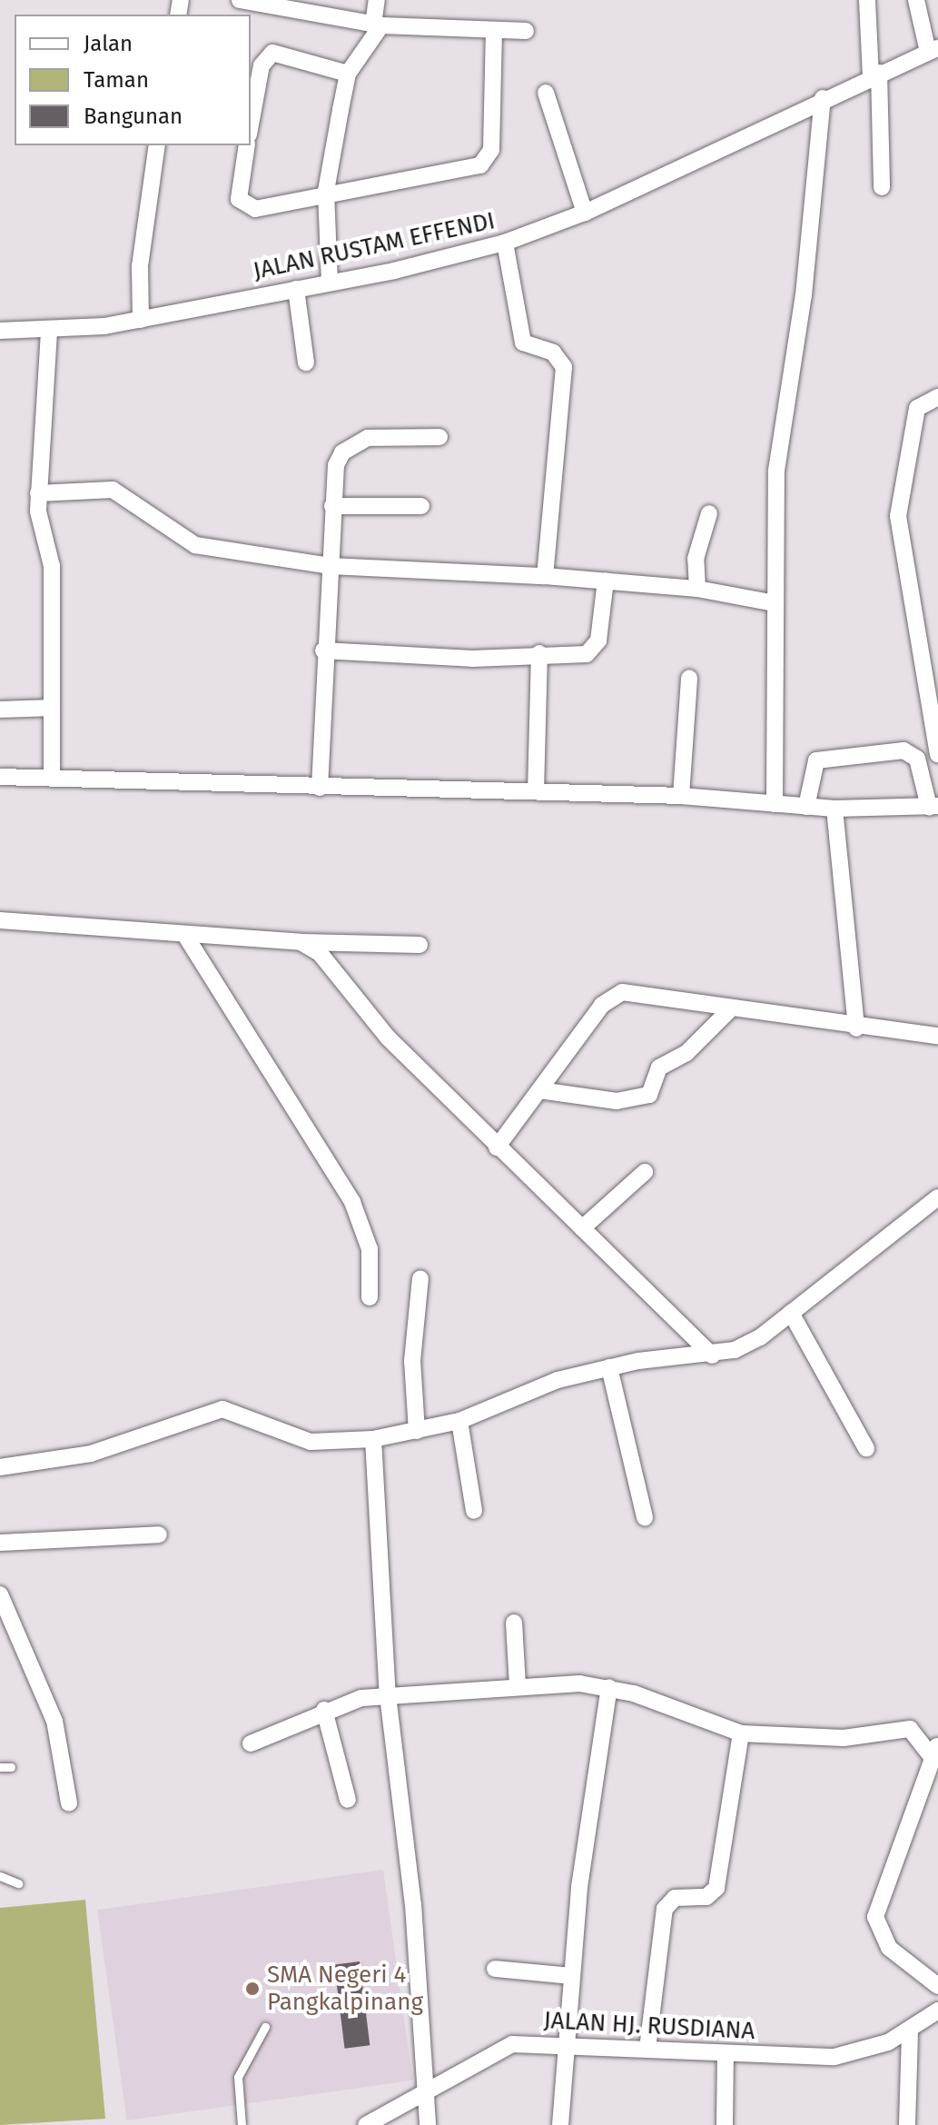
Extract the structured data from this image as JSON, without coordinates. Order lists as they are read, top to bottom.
{
  "streets": {
    "street": ["JALAN RUSTAM EFFENDI", "JALAN HJ. RUSDIANA"]
  },
  "places": ["SMA Negeri 4 Pangkalpinang"],
  "legend": ["Jalan", "Taman", "Bangunan"]
}
